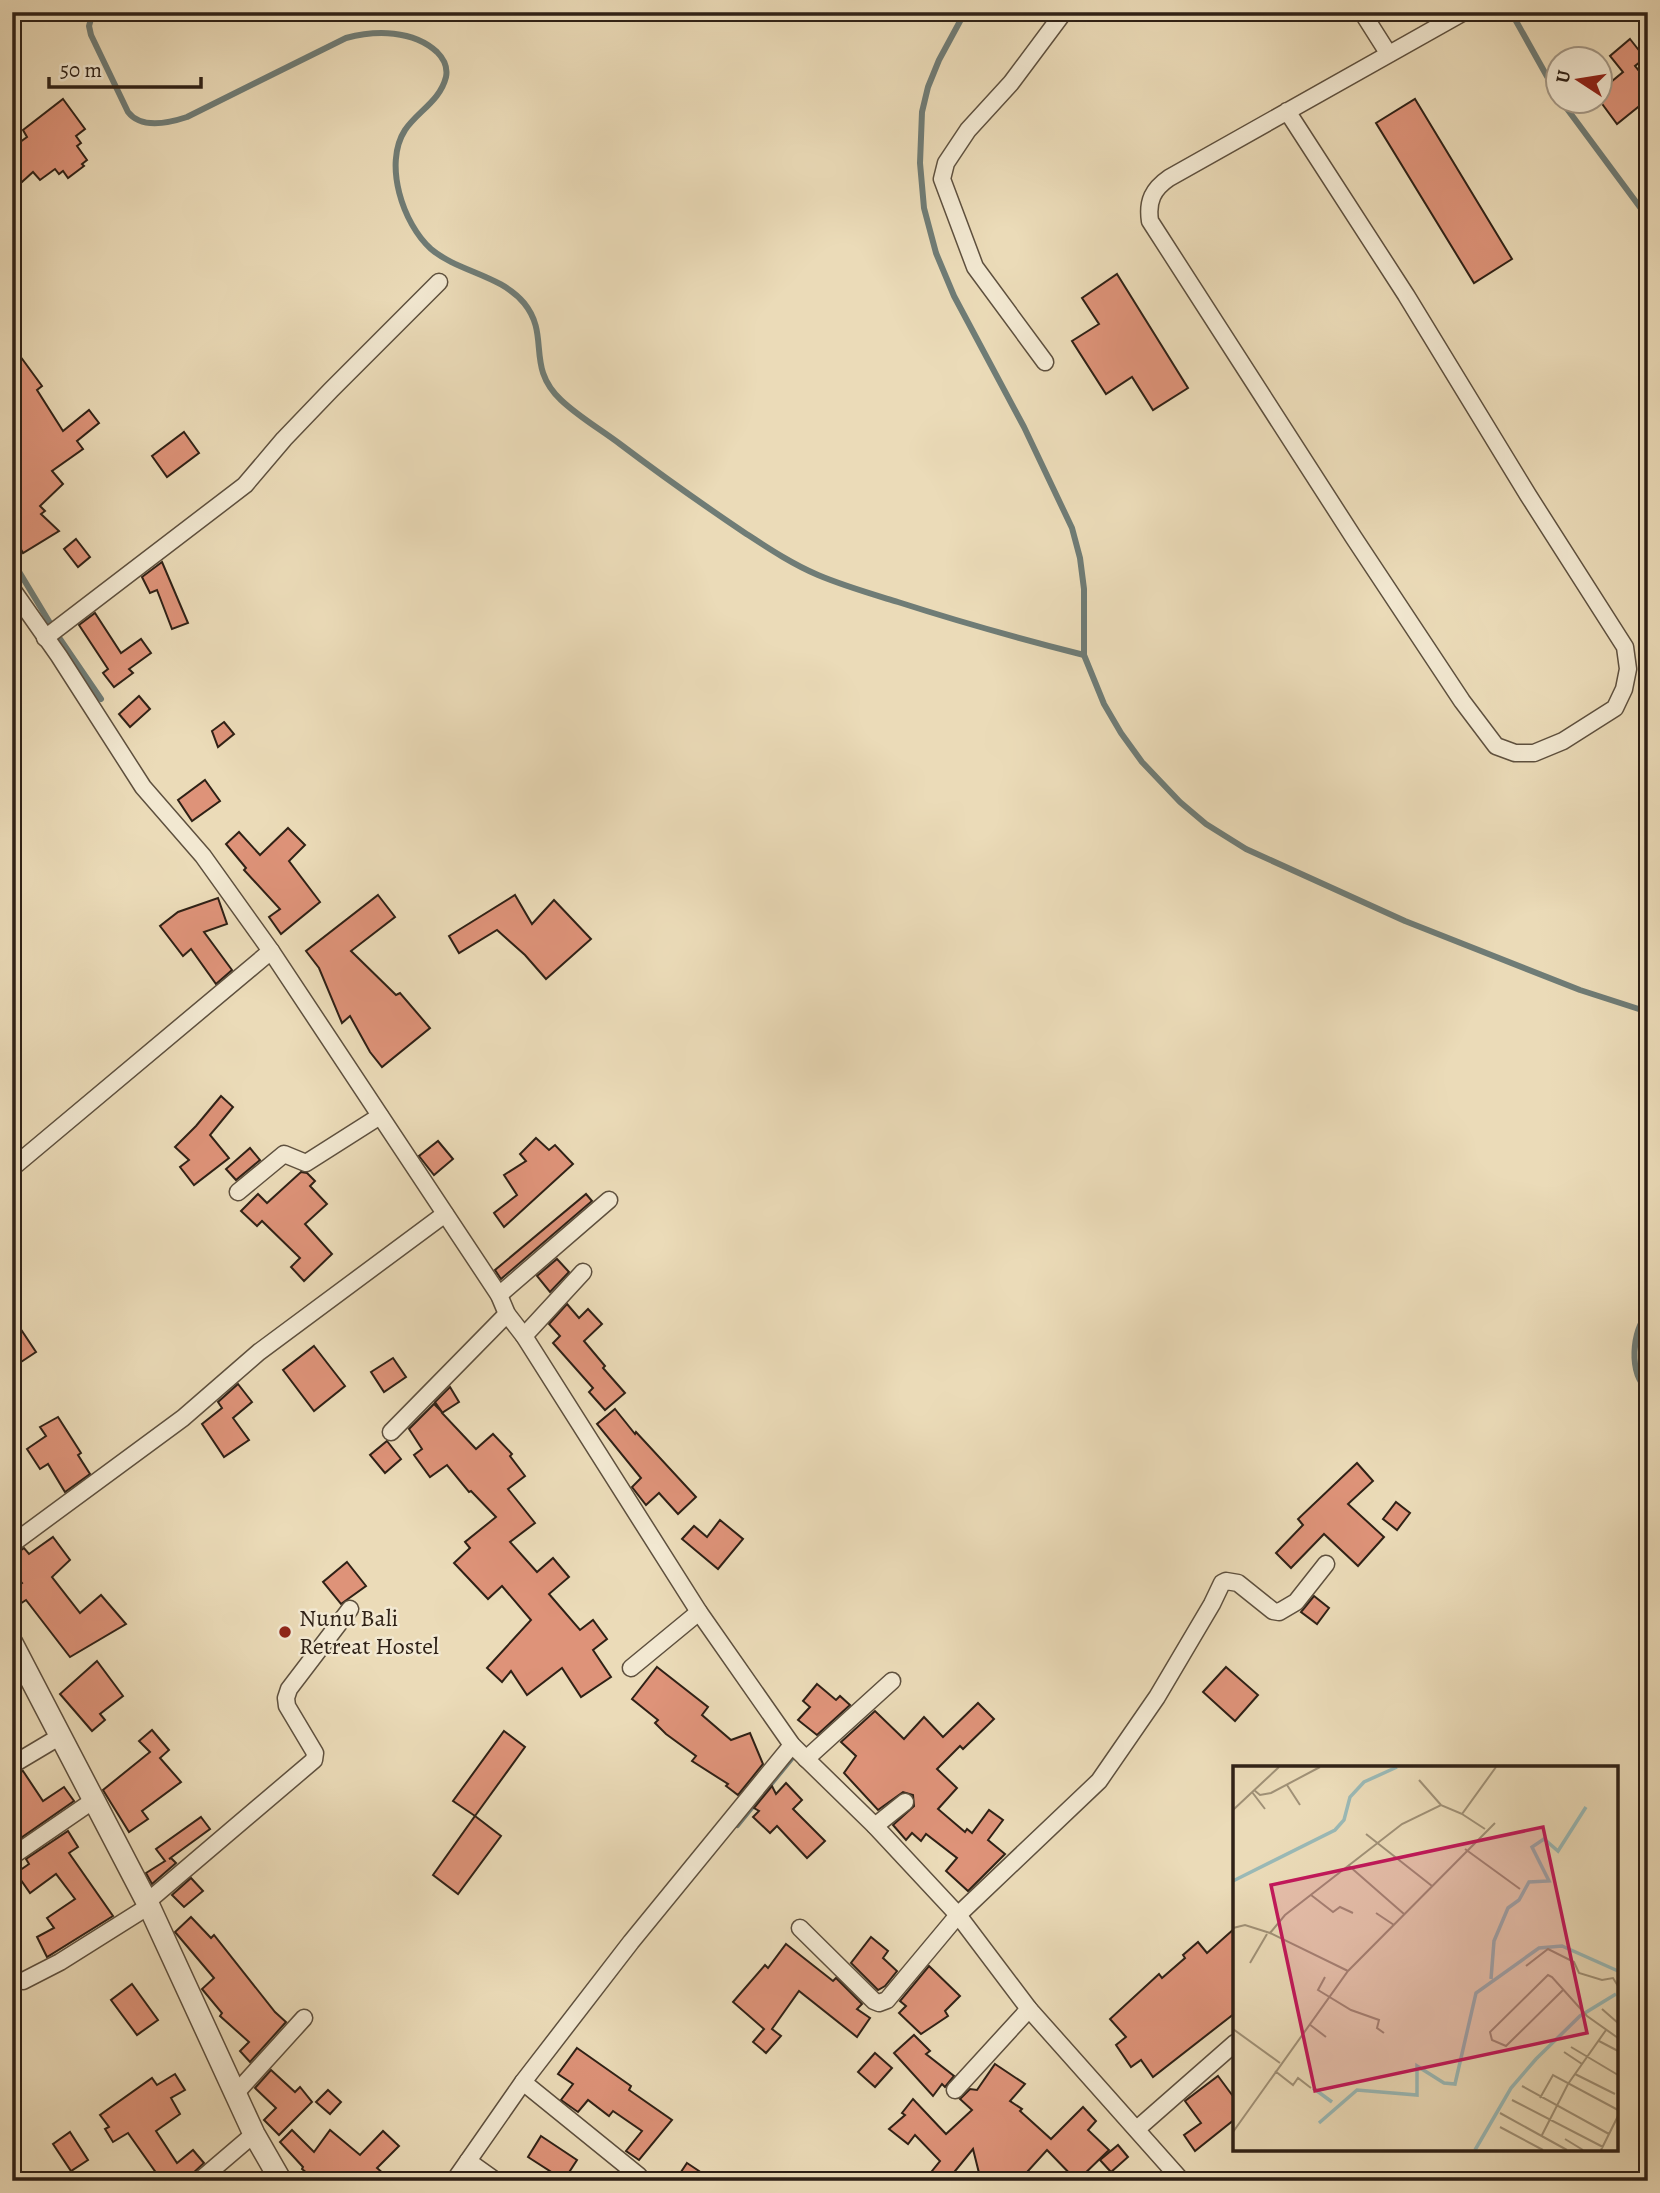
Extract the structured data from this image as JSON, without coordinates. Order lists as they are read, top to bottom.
{
  "places": ["Nunu Bali Retreat Hostel"],
  "scale_bar": "50 m",
  "north": "left"
}
